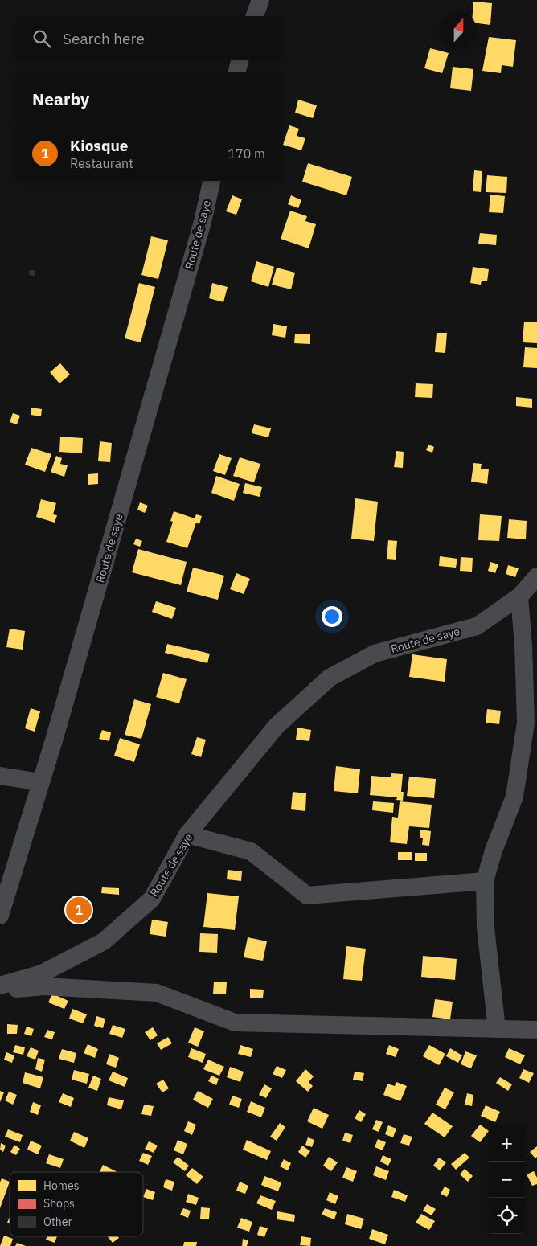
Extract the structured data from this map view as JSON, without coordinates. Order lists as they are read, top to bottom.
{
  "streets": {
    "street": ["Route de saye"]
  },
  "legend": ["Homes", "Shops", "Other"],
  "north": "top",
  "page": {
    "search": "Search here",
    "heading": "Nearby",
    "list": [
      {
        "mark": "1",
        "name": "Kiosque",
        "note": "Restaurant",
        "value": "170 m"
      }
    ],
    "pins": "1",
    "map_buttons": ["+", "−"]
  }
}
